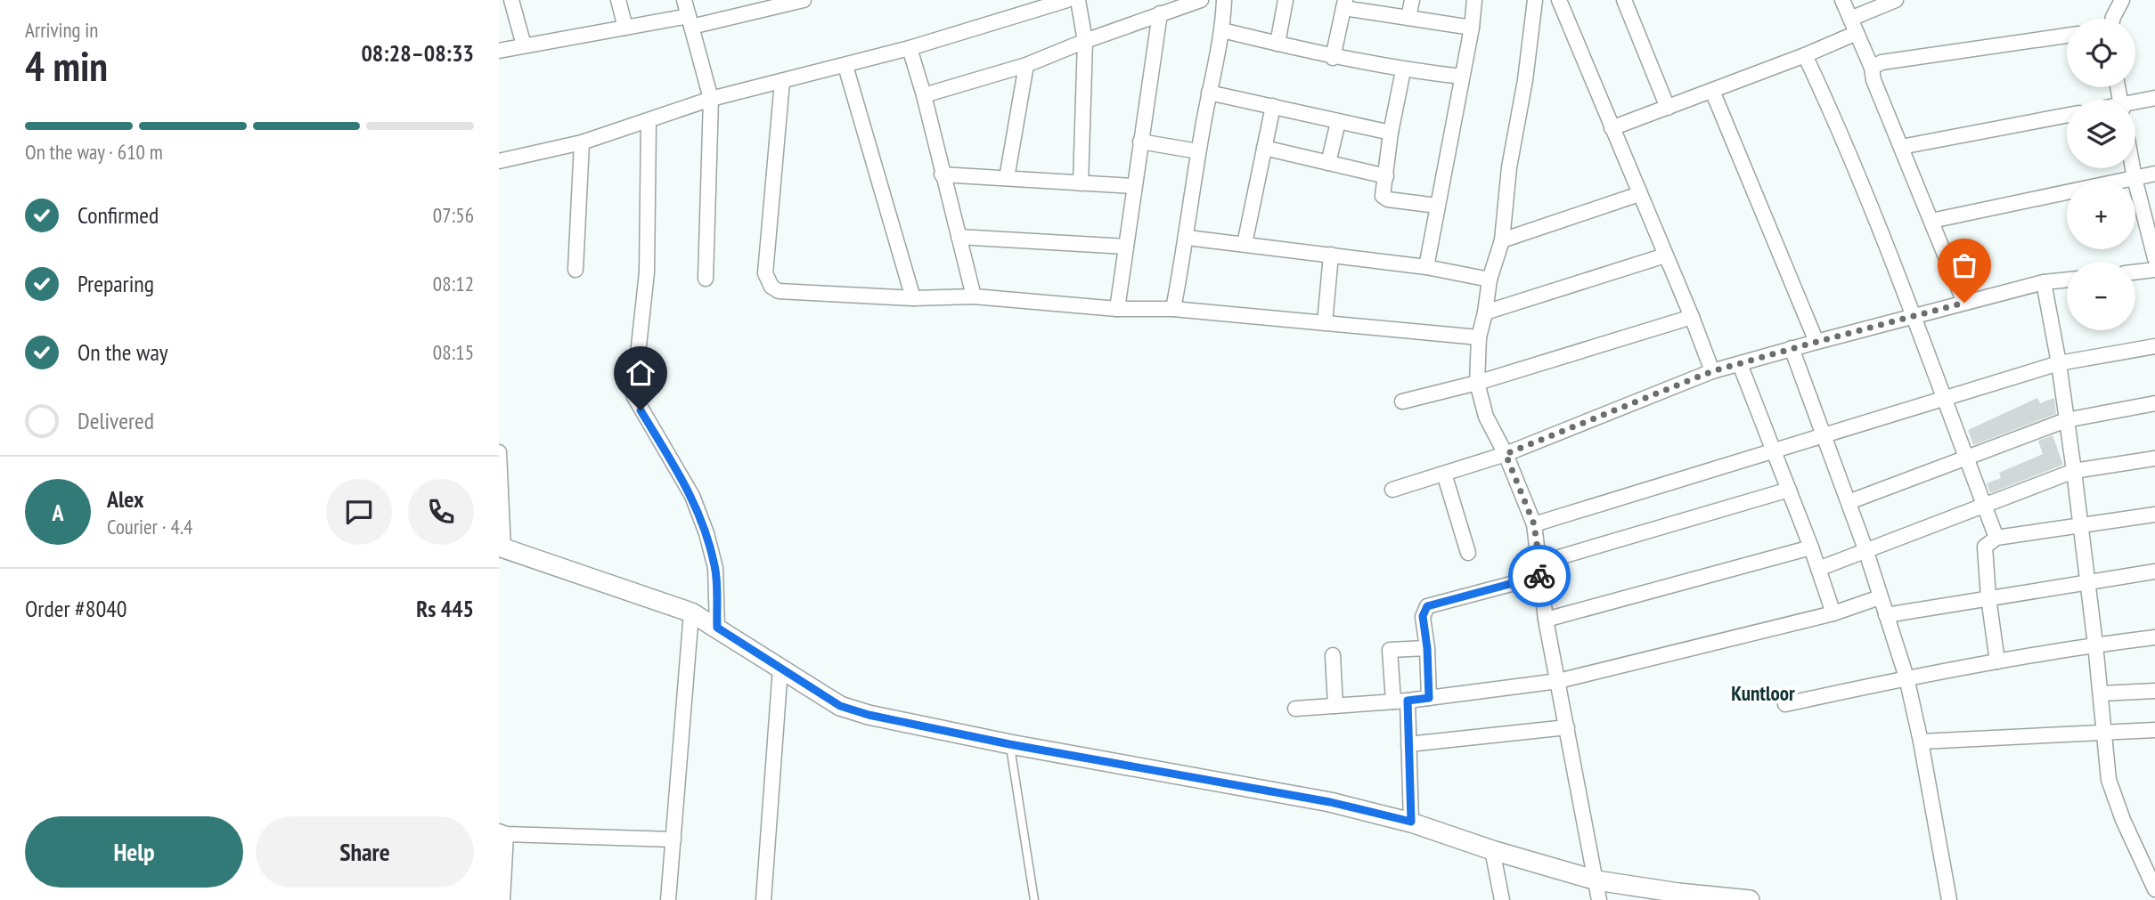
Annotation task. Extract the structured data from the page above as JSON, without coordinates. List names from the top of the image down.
{
  "districts": ["Kuntloor"],
  "page": {
    "heading": ["4 min", "Arriving in", "08:28–08:33"],
    "panel": [
      "Alex",
      "Courier · 4.4",
      "Order #8040",
      "Rs 445"
    ],
    "map_buttons": ["+", "−"],
    "bar": "On the way · 610 m",
    "list": [
      ["Confirmed", "07:56"],
      ["Preparing", "08:12"],
      ["On the way", "08:15"],
      "Delivered"
    ],
    "round": "A",
    "buttons": ["Help", "Share"]
  }
}
